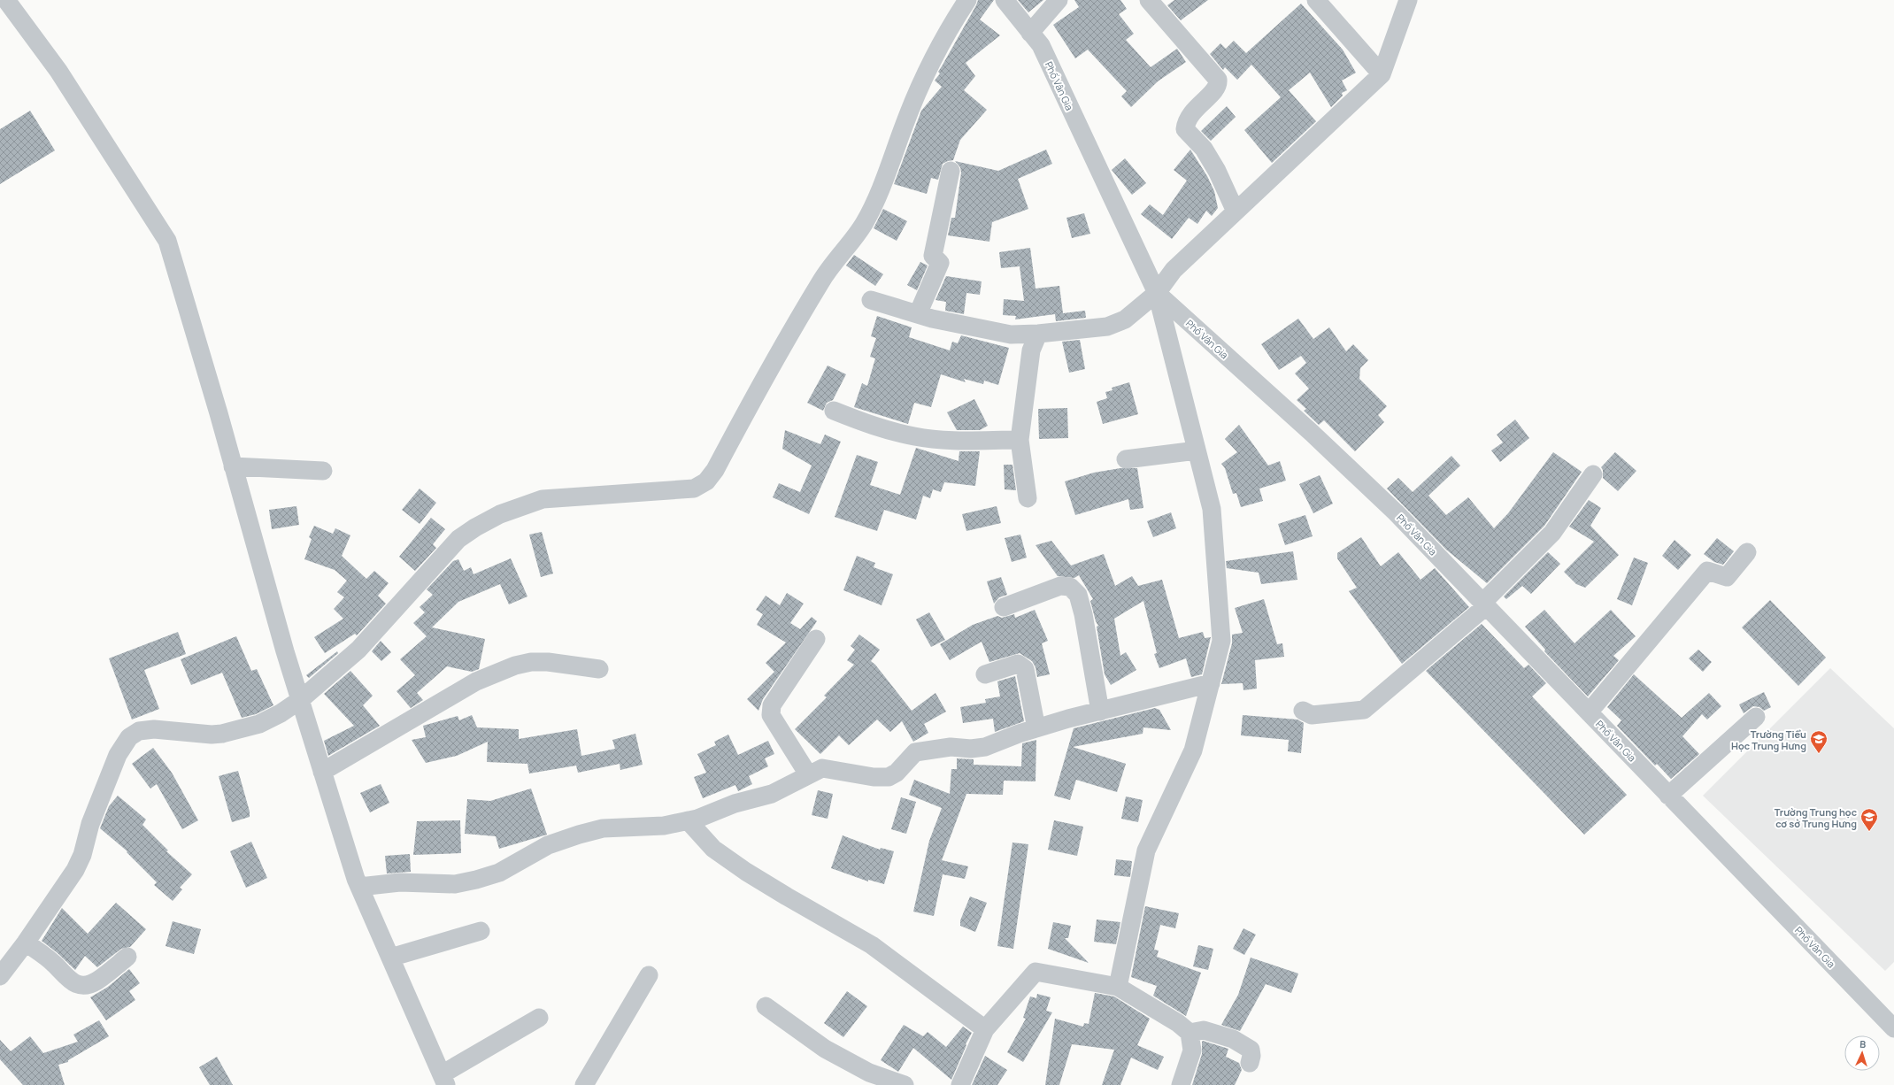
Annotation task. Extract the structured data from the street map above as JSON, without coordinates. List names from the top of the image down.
{
  "streets": {
    "street": ["Phố Vân Gia"]
  },
  "places": {
    "school or university": ["Trường Tiểu Học Trung Hưng", "Trường Trung học cơ sở Trung Hưng"]
  },
  "north": "top"
}
